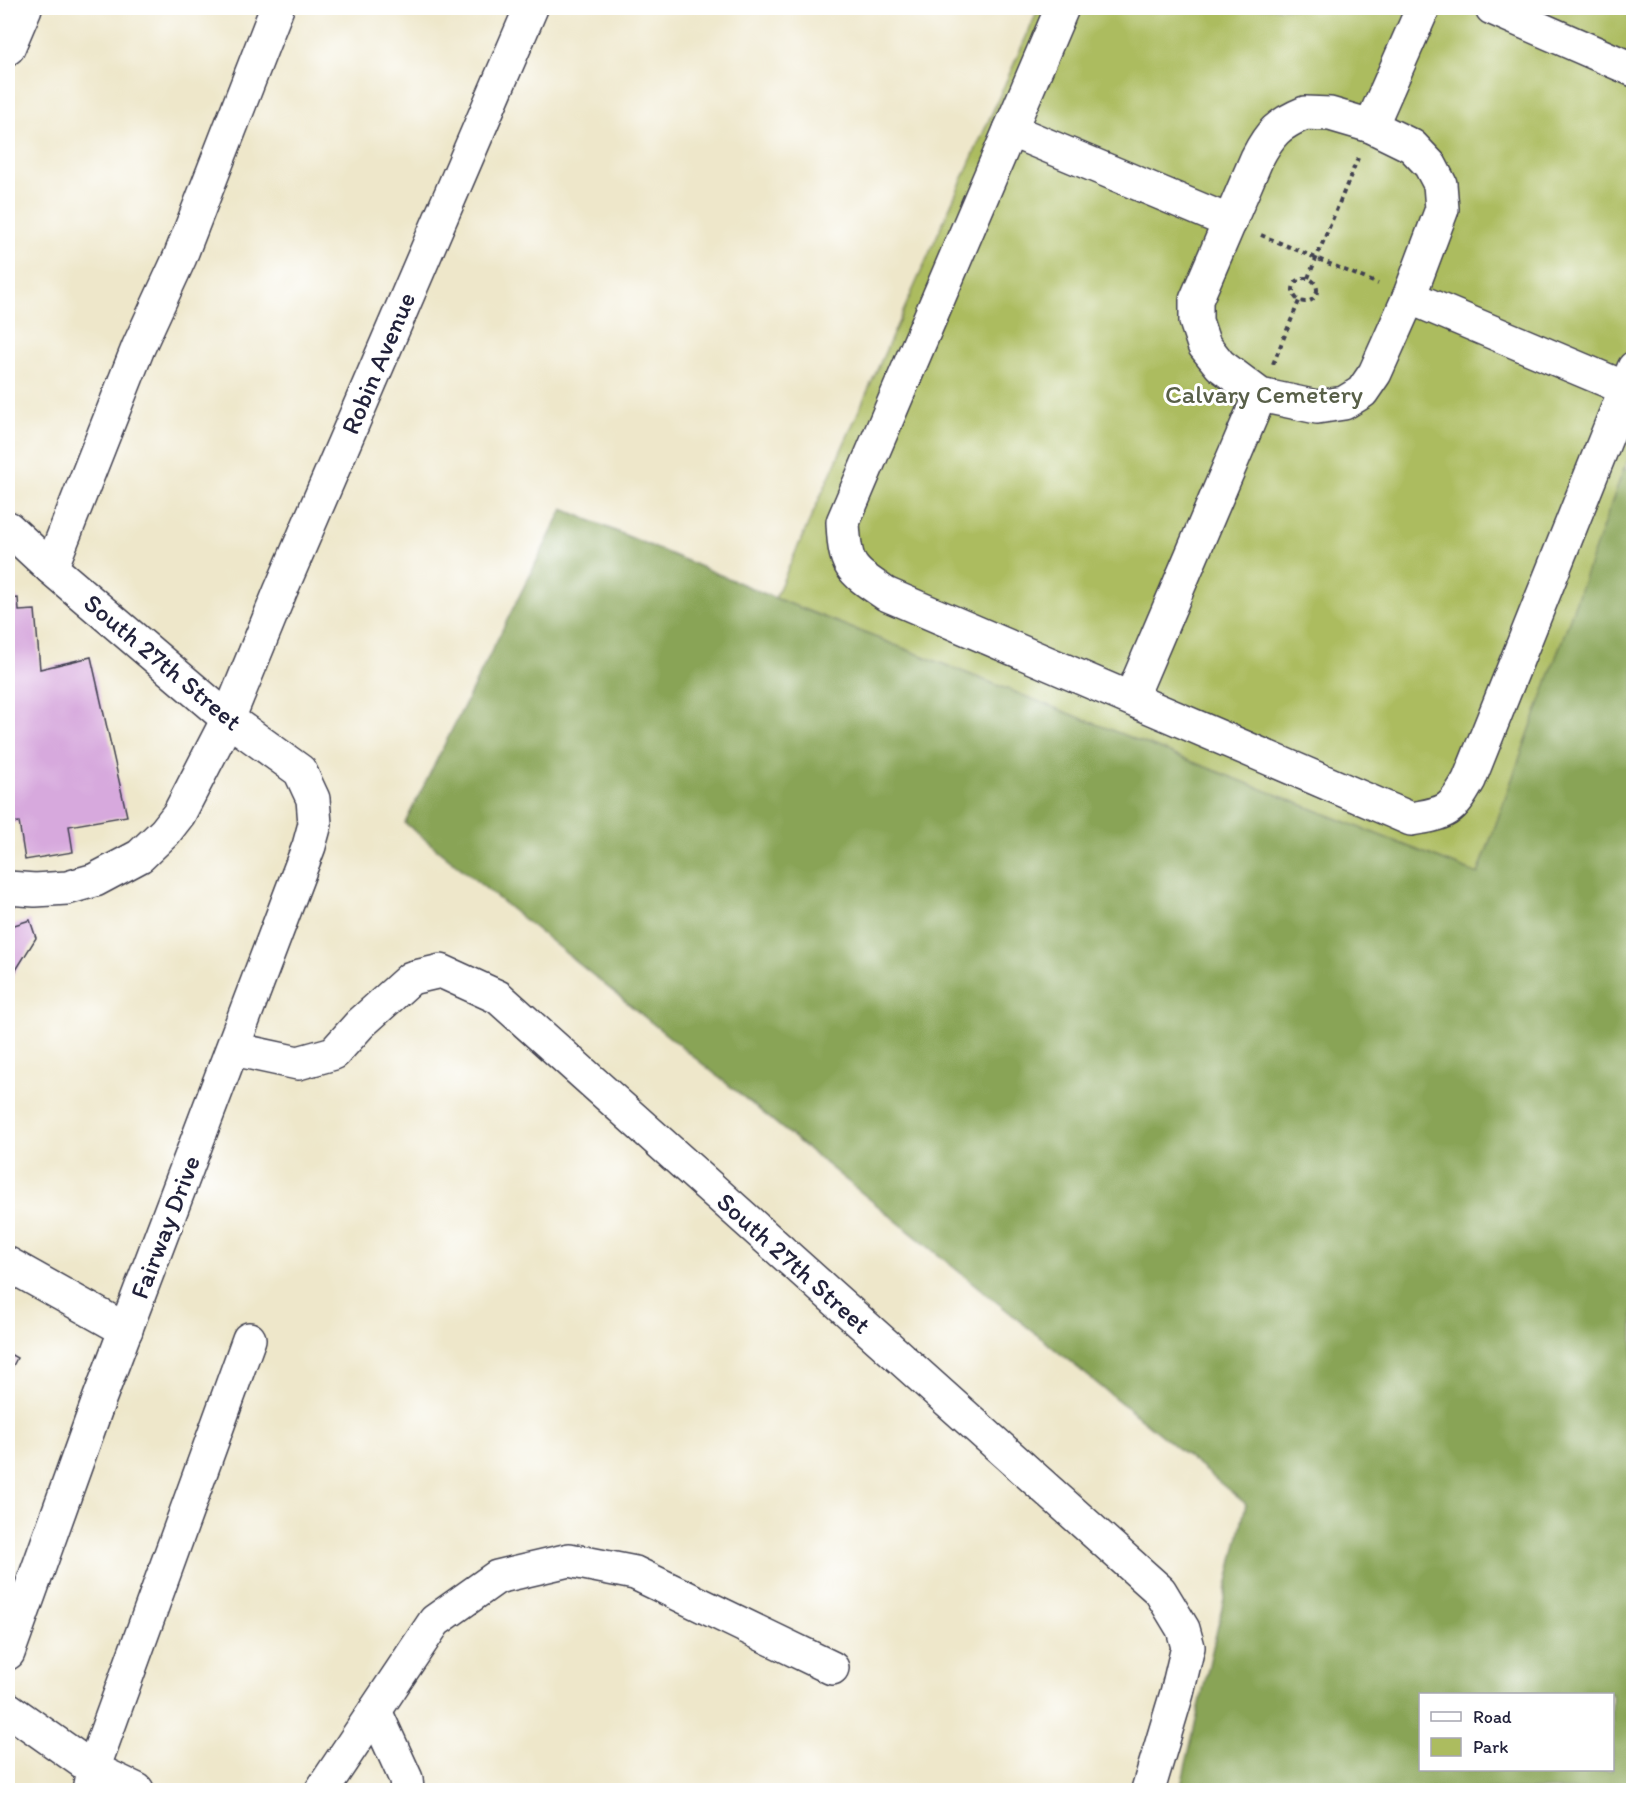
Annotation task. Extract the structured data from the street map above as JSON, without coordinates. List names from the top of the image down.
{
  "streets": {
    "street": ["Robin Avenue", "South 27th Street", "Fairway Drive"]
  },
  "crossings": [
    ["Robin Avenue", "South 27th Street"],
    ["South 27th Street", "Fairway Drive"]
  ],
  "parks": ["Calvary Cemetery"],
  "legend": ["Road", "Park"]
}
